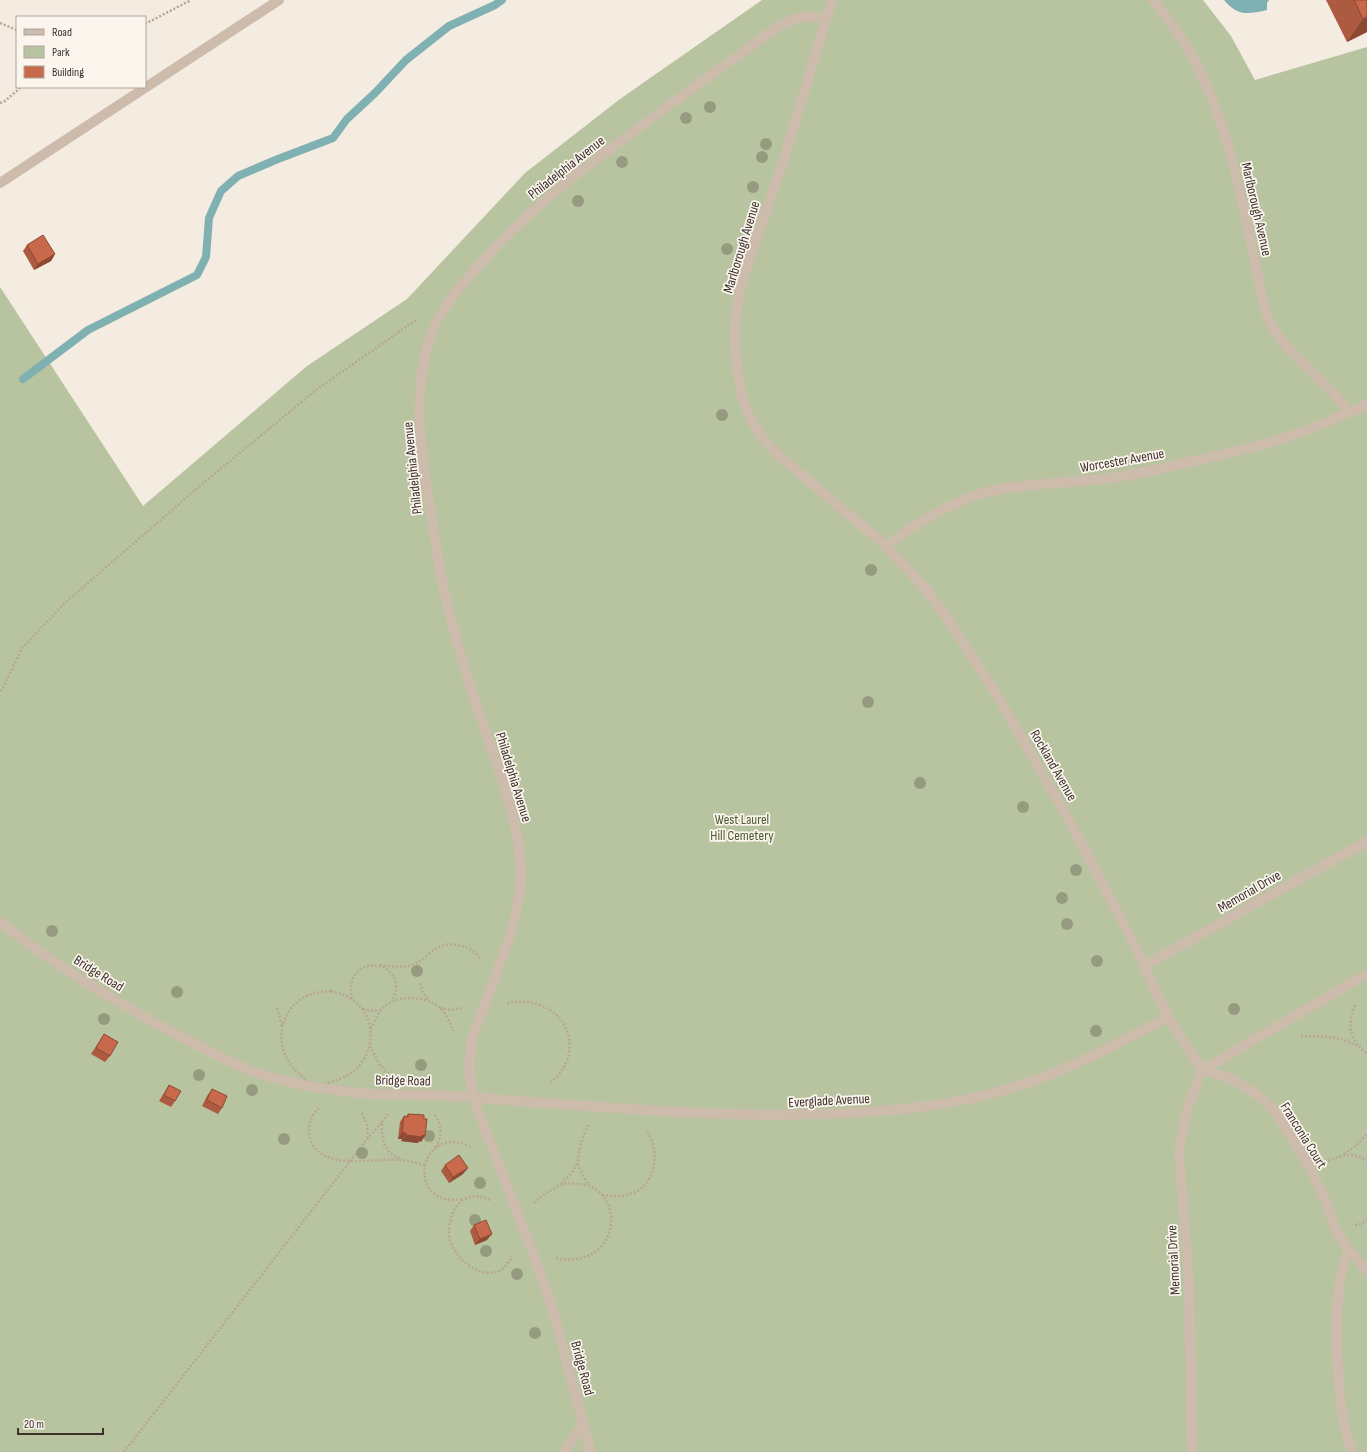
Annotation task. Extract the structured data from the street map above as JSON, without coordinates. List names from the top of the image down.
{
  "streets": {
    "street": [
      "Philadelphia Avenue",
      "Marlborough Avenue",
      "Worcester Avenue",
      "Rockland Avenue",
      "Memorial Drive",
      "Bridge Road",
      "Everglade Avenue",
      "Franconia Court"
    ]
  },
  "crossings": [
    ["Philadelphia Avenue", "Marlborough Avenue"],
    ["Philadelphia Avenue", "Bridge Road"],
    ["Philadelphia Avenue", "Everglade Avenue"],
    ["Marlborough Avenue", "Worcester Avenue"],
    ["Marlborough Avenue", "Rockland Avenue"],
    ["Worcester Avenue", "Rockland Avenue"],
    ["Rockland Avenue", "Memorial Drive"],
    ["Rockland Avenue", "Everglade Avenue"],
    ["Memorial Drive", "Franconia Court"],
    ["Bridge Road", "Everglade Avenue"]
  ],
  "parks": ["West Laurel Hill Cemetery"],
  "legend": ["Road", "Park", "Building"],
  "scale_bar": "20 m"
}
